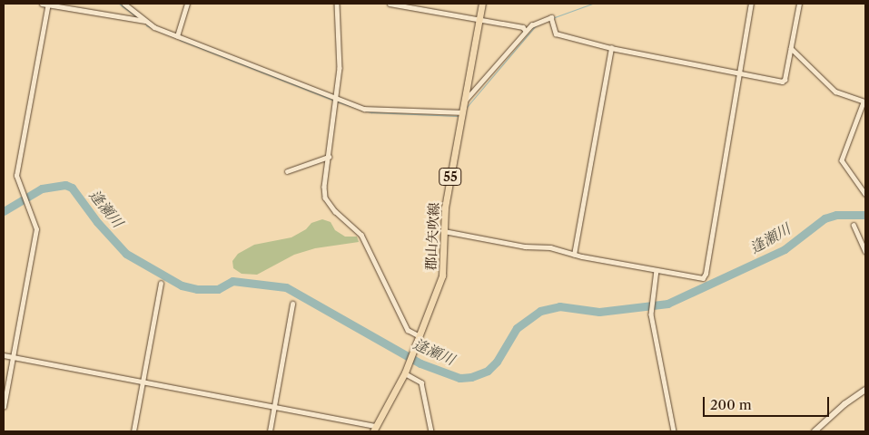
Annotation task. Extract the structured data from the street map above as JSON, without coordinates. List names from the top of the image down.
{
  "streets": {
    "main road": ["55", "郡山矢吹線"]
  },
  "water": ["逢瀬川"],
  "scale_bar": "200 m"
}
